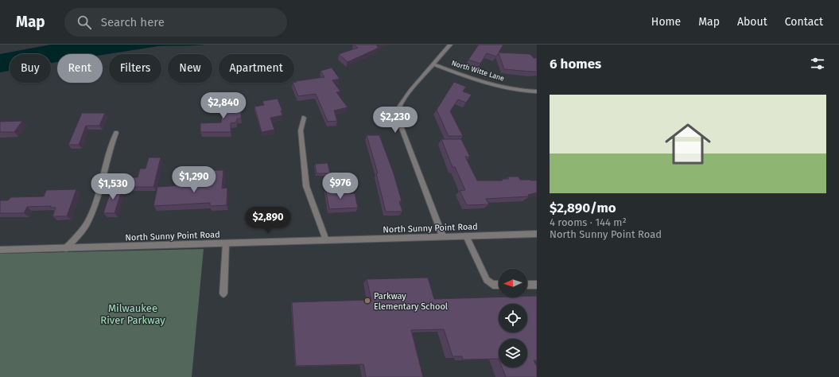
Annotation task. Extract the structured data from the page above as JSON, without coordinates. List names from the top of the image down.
{
  "streets": {
    "street": ["North Witte Lane", "North Sunny Point Road"]
  },
  "parks": ["Milwaukee River Parkway"],
  "places": ["Parkway Elementary School"],
  "north": "left",
  "page": {
    "header": "Map",
    "search": "Search here",
    "nav": [
      "Home",
      "Map",
      "About",
      "Contact"
    ],
    "heading": "6 homes",
    "chip": [
      "Buy",
      "Rent",
      "Filters",
      "New",
      "Apartment"
    ],
    "list": [
      {
        "name": "$2,890/mo",
        "note": "4 rooms · 144 m² · North Sunny Point Road"
      }
    ],
    "price": [
      "$2,840",
      "$2,230",
      "$1,290",
      "$976",
      "$1,530",
      "$2,890"
    ]
  }
}
